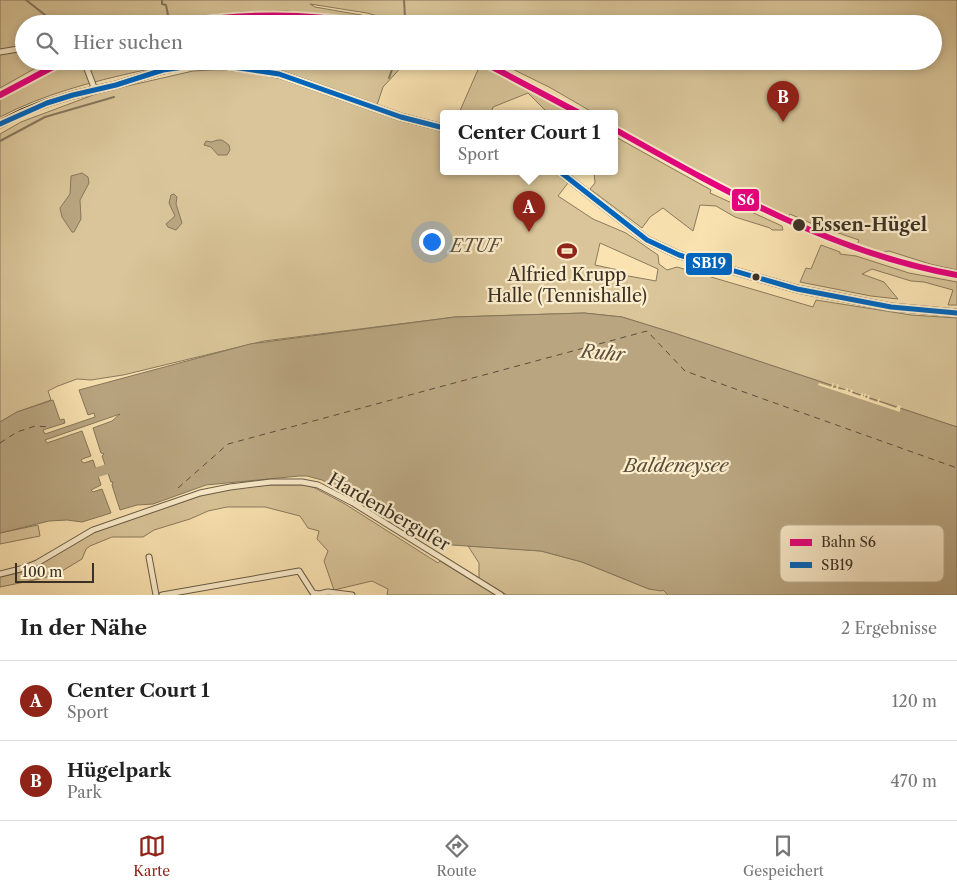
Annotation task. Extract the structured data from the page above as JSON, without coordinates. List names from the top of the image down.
{
  "streets": {
    "street": ["Hardenbergufer"]
  },
  "water": ["Ruhr", "Baldeneysee"],
  "parks": ["ETUF"],
  "places": {
    "other": ["Essen-Hügel"],
    "sports": ["Alfried Krupp Halle (Tennishalle)"]
  },
  "lines": ["rail line S6", "transit line SB19"],
  "legend": ["Bahn S6", "SB19"],
  "scale_bar": "100 m",
  "page": {
    "search": "Hier suchen",
    "pins": ["B", "A"],
    "popup": ["Center Court 1", "Sport"],
    "scale": "100 m",
    "heading": ["In der Nähe", "2 Ergebnisse"],
    "list": [
      {
        "mark": "A",
        "name": "Center Court 1",
        "note": "Sport",
        "value": "120 m"
      },
      {
        "mark": "B",
        "name": "Hügelpark",
        "note": "Park",
        "value": "470 m"
      }
    ],
    "nav": ["Karte", "Route", "Gespeichert"]
  }
}
